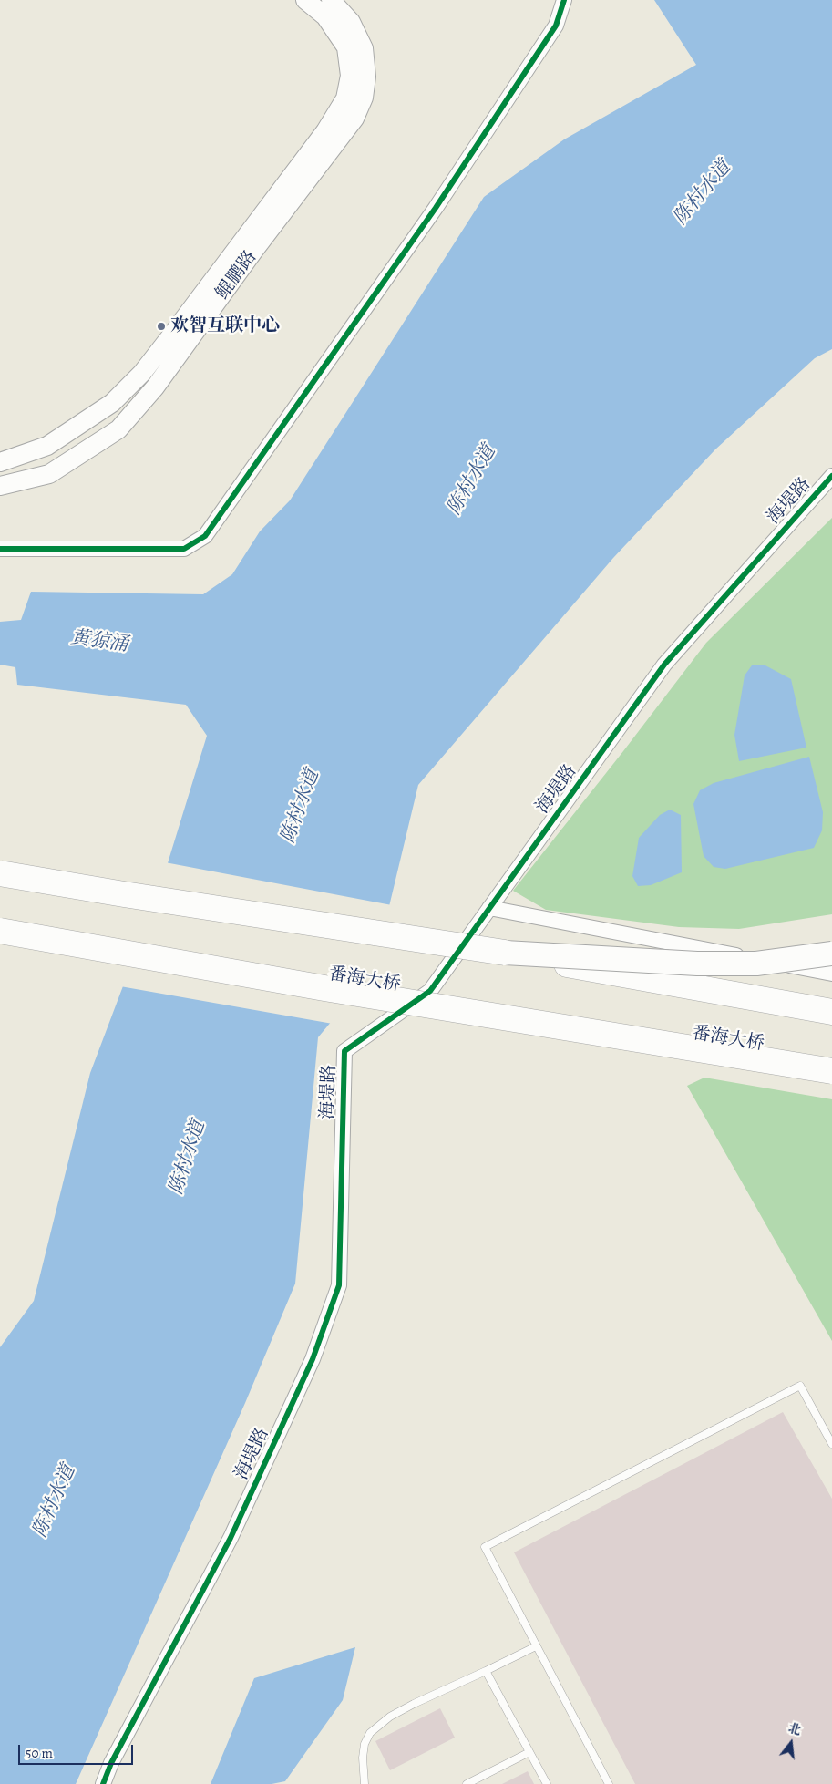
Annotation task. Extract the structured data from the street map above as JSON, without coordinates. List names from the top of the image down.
{
  "streets": {
    "highway": ["番海大桥"],
    "street": ["鲲鹏路", "海堤路"]
  },
  "water": ["陈村水道", "黄猄涌"],
  "places": ["欢智互联中心"],
  "scale_bar": "50 m",
  "north": "top"
}
